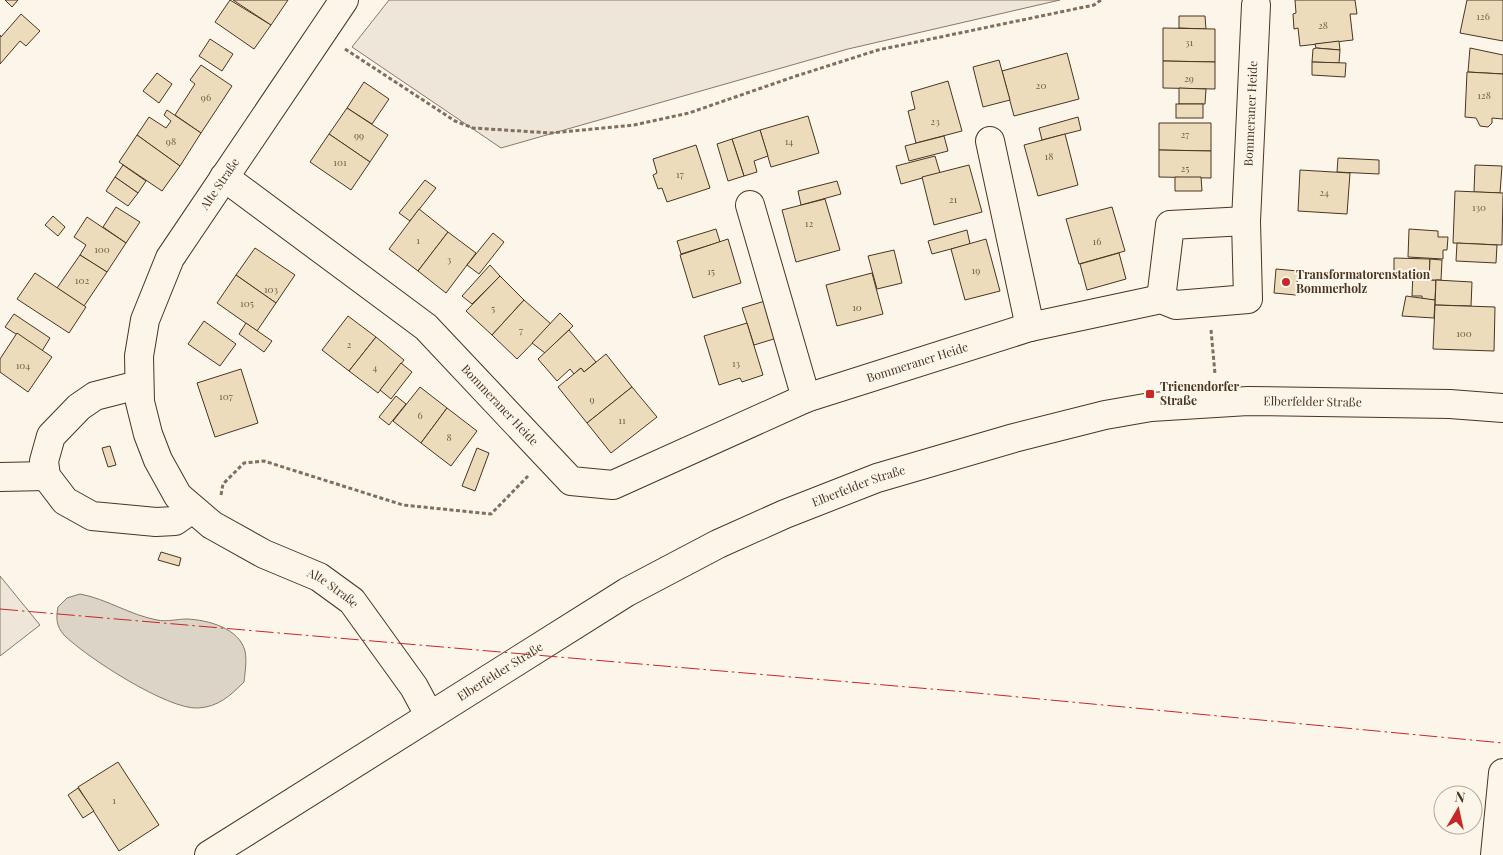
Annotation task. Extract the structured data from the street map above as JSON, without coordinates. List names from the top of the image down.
{
  "streets": {
    "main road": ["Bommeraner Heide", "Alte Straße", "Elberfelder Straße"]
  },
  "crossings": [
    ["Bommeraner Heide", "Alte Straße"],
    ["Alte Straße", "Elberfelder Straße"]
  ],
  "places": {
    "other": ["Transformatorenstation Bommerholz"],
    "transit": ["Trienendorfer Straße"]
  },
  "house_numbers": [
    "126",
    "28",
    "31",
    "29",
    "20",
    "128",
    "96",
    "23",
    "27",
    "99",
    "98",
    "14",
    "18",
    "101",
    "25",
    "17",
    "24",
    "21",
    "130",
    "12",
    "1",
    "16",
    "100",
    "3",
    "19",
    "15",
    "102",
    "103",
    "105",
    "10",
    "5",
    "7",
    "100",
    "2",
    "13",
    "104",
    "4",
    "107",
    "9",
    "6",
    "11",
    "8",
    "1"
  ],
  "north": "top"
}
